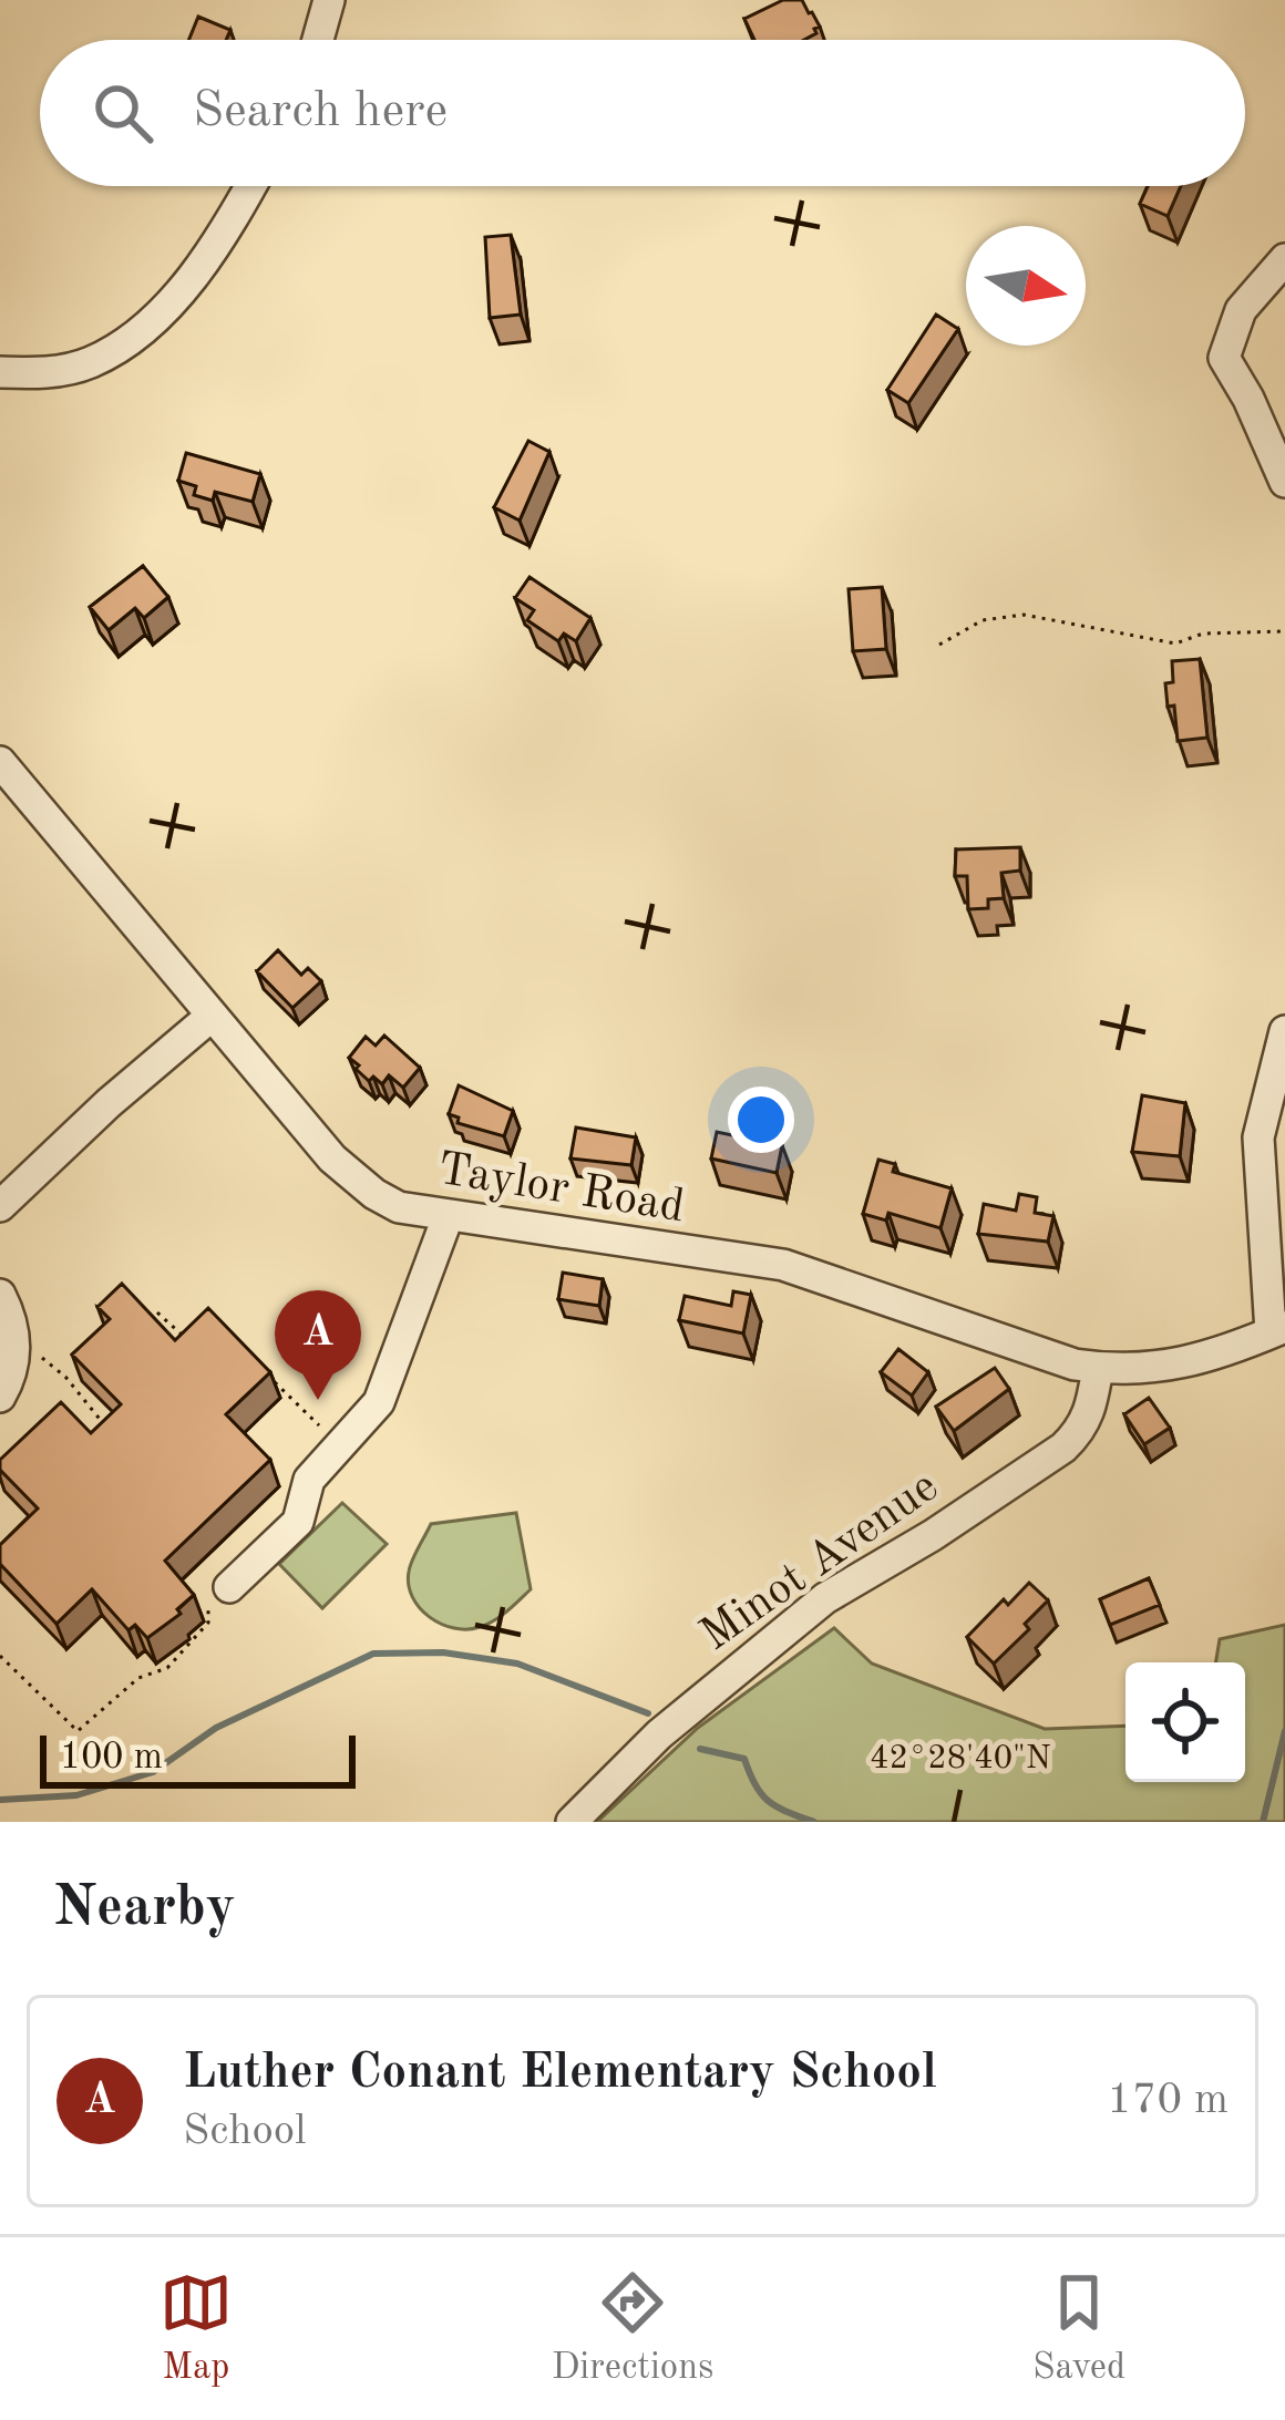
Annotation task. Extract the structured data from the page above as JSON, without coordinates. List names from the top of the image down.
{
  "streets": {
    "street": ["Taylor Road", "Minot Avenue"]
  },
  "crossings": [
    ["Taylor Road", "Minot Avenue"]
  ],
  "scale_bar": "100 m",
  "north": "right",
  "page": {
    "search": "Search here",
    "pins": "A",
    "scale": "100 m",
    "heading": "Nearby",
    "list": [
      {
        "mark": "A",
        "name": "Luther Conant Elementary School",
        "note": "School",
        "value": "170 m"
      }
    ],
    "nav": ["Map", "Directions", "Saved"]
  },
  "coordinates": ["42°28'40\"N"]
}
